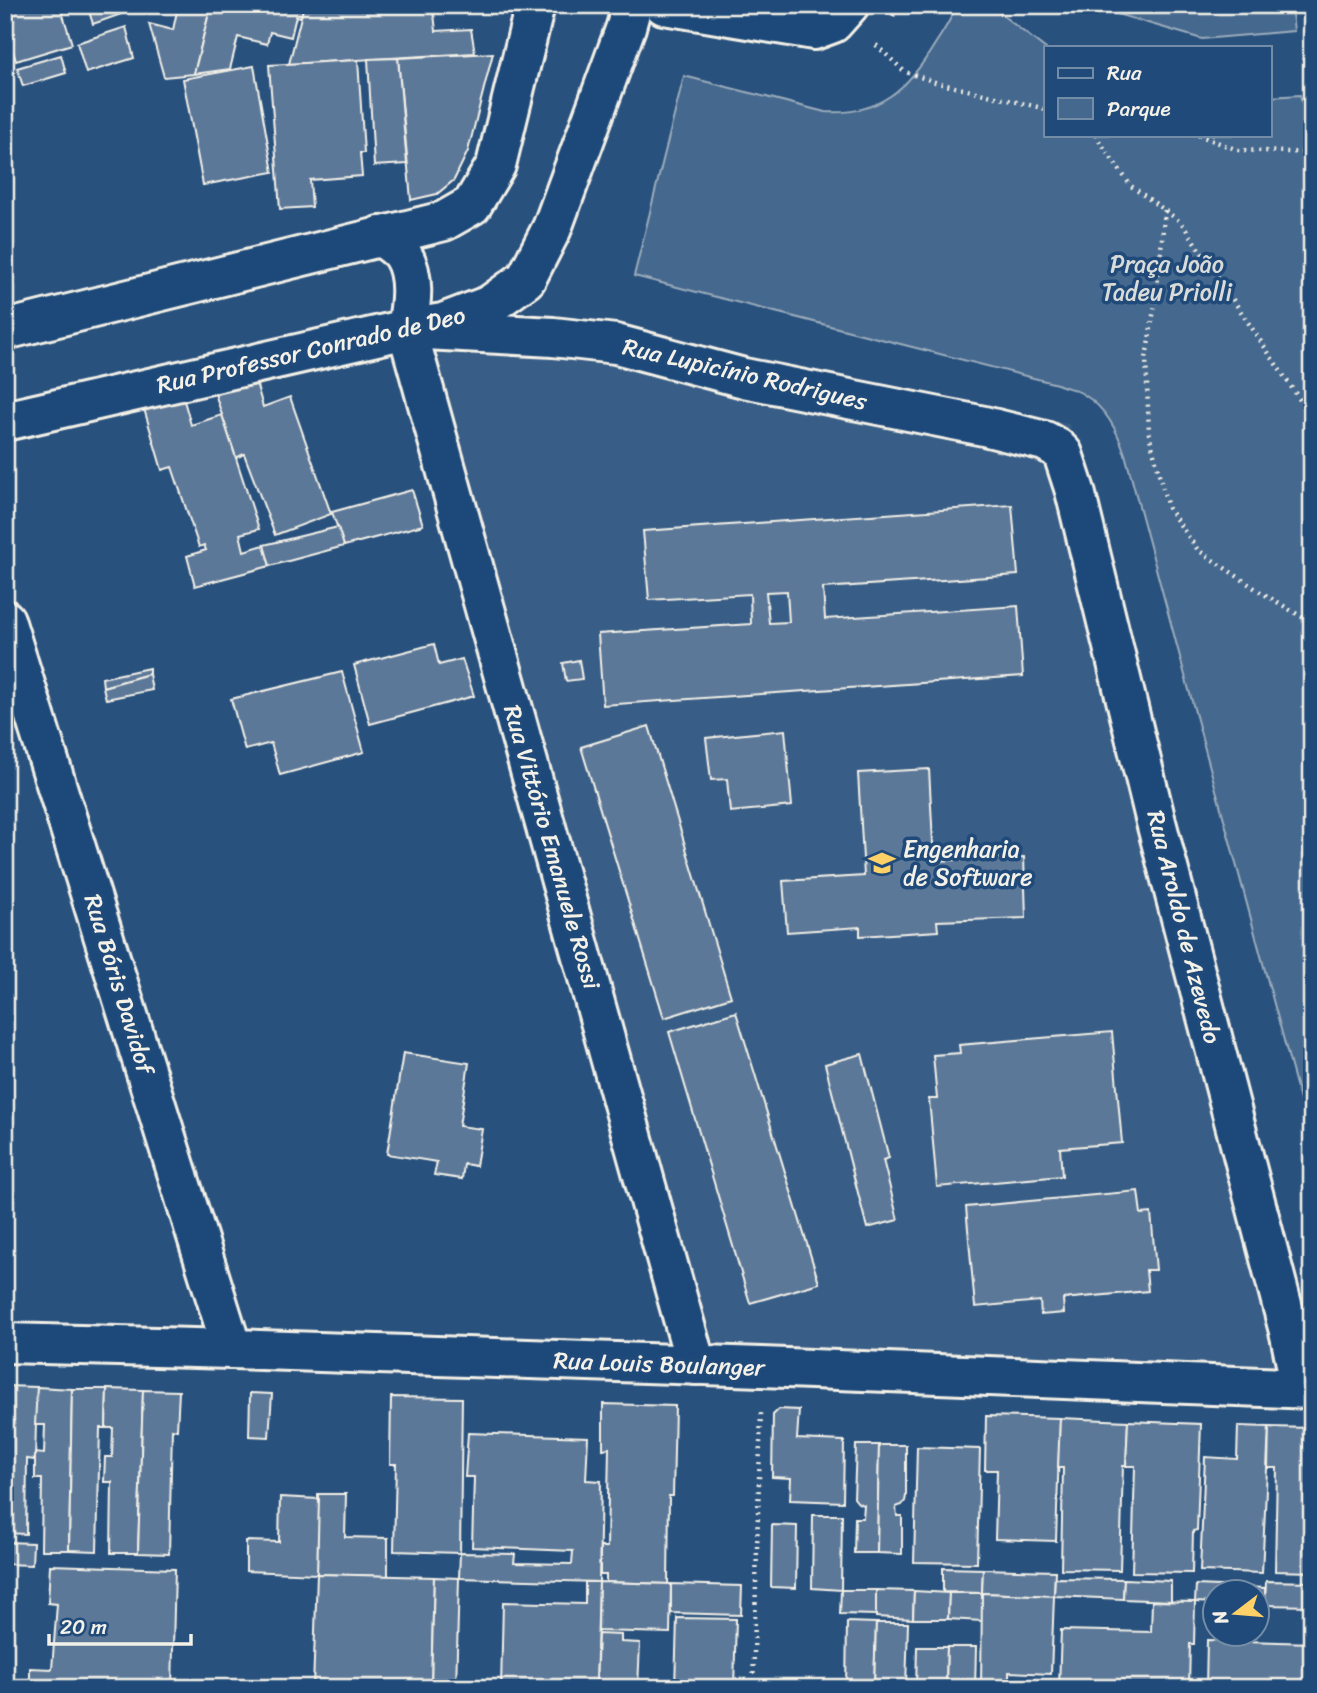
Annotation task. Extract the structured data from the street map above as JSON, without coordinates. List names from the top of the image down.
{
  "streets": {
    "street": [
      "Rua Professor Conrado de Deo",
      "Rua Lupicínio Rodrigues",
      "Rua Vittório Emanuele Rossi",
      "Rua Aroldo de Azevedo",
      "Rua Bóris Davidof",
      "Rua Louis Boulanger"
    ]
  },
  "crossings": [
    ["Rua Professor Conrado de Deo", "Rua Lupicínio Rodrigues"],
    ["Rua Professor Conrado de Deo", "Rua Vittório Emanuele Rossi"],
    ["Rua Lupicínio Rodrigues", "Rua Vittório Emanuele Rossi"],
    ["Rua Lupicínio Rodrigues", "Rua Aroldo de Azevedo"],
    ["Rua Vittório Emanuele Rossi", "Rua Louis Boulanger"],
    ["Rua Aroldo de Azevedo", "Rua Louis Boulanger"],
    ["Rua Bóris Davidof", "Rua Louis Boulanger"]
  ],
  "parks": ["Praça João Tadeu Priolli"],
  "places": {
    "school or university": ["Engenharia de Software"]
  },
  "legend": ["Rua", "Parque"],
  "scale_bar": "20 m",
  "north": "left"
}
